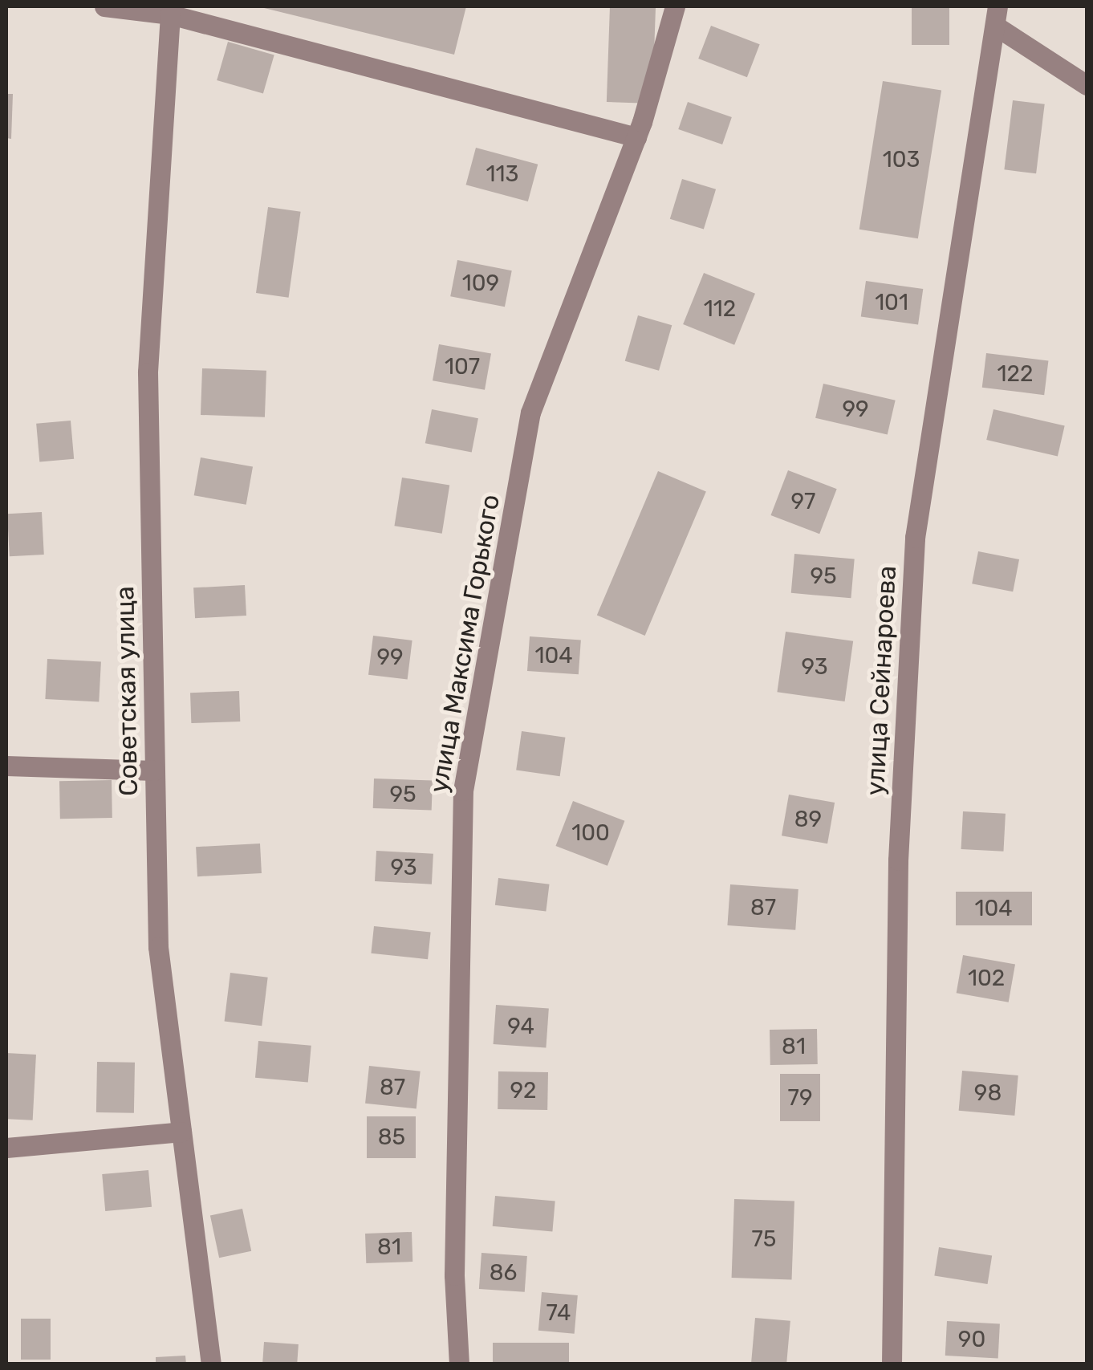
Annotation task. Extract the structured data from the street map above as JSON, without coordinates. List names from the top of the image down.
{
  "streets": {
    "street": ["улица Максима Горького", "улица Сейнароева", "Советская улица"]
  },
  "house_numbers": [
    "103",
    "113",
    "109",
    "101",
    "112",
    "107",
    "122",
    "99",
    "97",
    "95",
    "104",
    "99",
    "93",
    "95",
    "89",
    "100",
    "93",
    "87",
    "104",
    "102",
    "94",
    "81",
    "87",
    "92",
    "98",
    "79",
    "85",
    "75",
    "81",
    "86",
    "74",
    "90"
  ]
}
